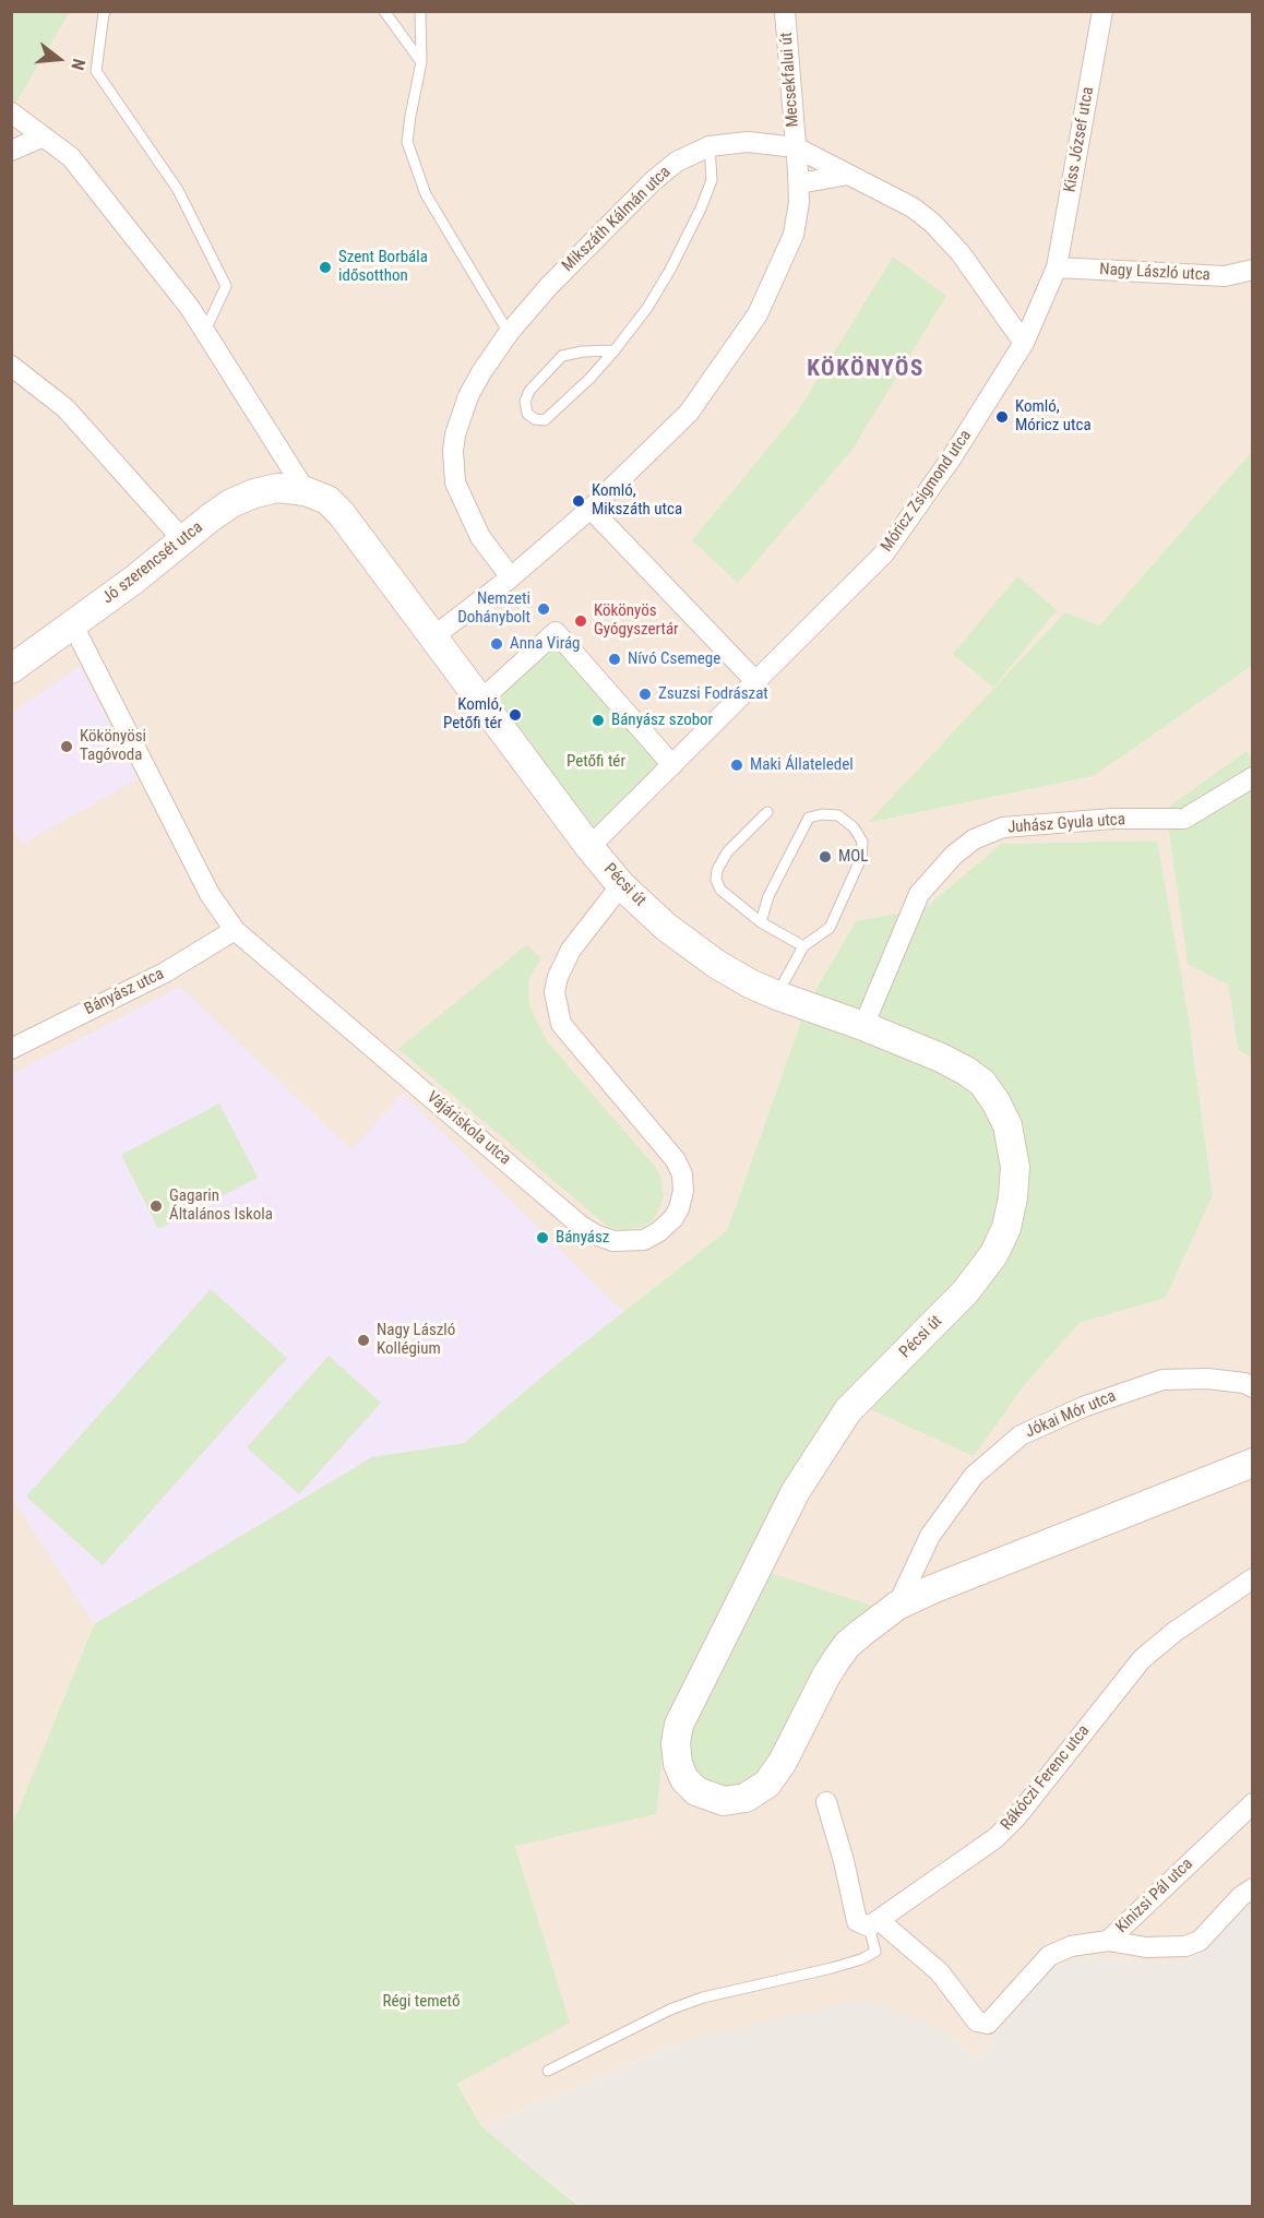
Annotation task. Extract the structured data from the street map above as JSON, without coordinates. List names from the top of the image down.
{
  "streets": {
    "main road": ["Jó szerencsét utca", "Pécsi út"],
    "street": [
      "Mecsekfalui út",
      "Kiss József utca",
      "Mikszáth Kálmán utca",
      "Nagy László utca",
      "Móricz Zsigmond utca",
      "Juhász Gyula utca",
      "Bányász utca",
      "Vájáriskola utca",
      "Jókai Mór utca",
      "Rákóczi Ferenc utca",
      "Kinizsi Pál utca"
    ]
  },
  "crossings": [
    ["Mecsekfalui út", "Mikszáth Kálmán utca"],
    ["Kiss József utca", "Nagy László utca"],
    ["Kiss József utca", "Móricz Zsigmond utca"],
    ["Nagy László utca", "Móricz Zsigmond utca"],
    ["Móricz Zsigmond utca", "Pécsi út"],
    ["Jó szerencsét utca", "Pécsi út"],
    ["Jó szerencsét utca", "Vájáriskola utca"],
    ["Juhász Gyula utca", "Pécsi út"],
    ["Pécsi út", "Vájáriskola utca"],
    ["Pécsi út", "Jókai Mór utca"],
    ["Bányász utca", "Vájáriskola utca"],
    ["Rákóczi Ferenc utca", "Kinizsi Pál utca"]
  ],
  "districts": ["KÖKÖNYÖS"],
  "parks": ["Petőfi tér", "Régi temető"],
  "places": [
    "Szent Borbála idősotthon",
    "Komló, Móricz utca",
    "Komló, Mikszáth utca",
    "Nemzeti Dohánybolt",
    "Kökönyös Gyógyszertár",
    "Anna Virág",
    "Nívó Csemege",
    "Zsuzsi Fodrászat",
    "Komló, Petőfi tér",
    "Bányász szobor",
    "Kökönyösi Tagóvoda",
    "Maki Állateledel",
    "MOL",
    "Gagarin Általános Iskola",
    "Bányász",
    "Nagy László Kollégium"
  ],
  "north": "right"
}
